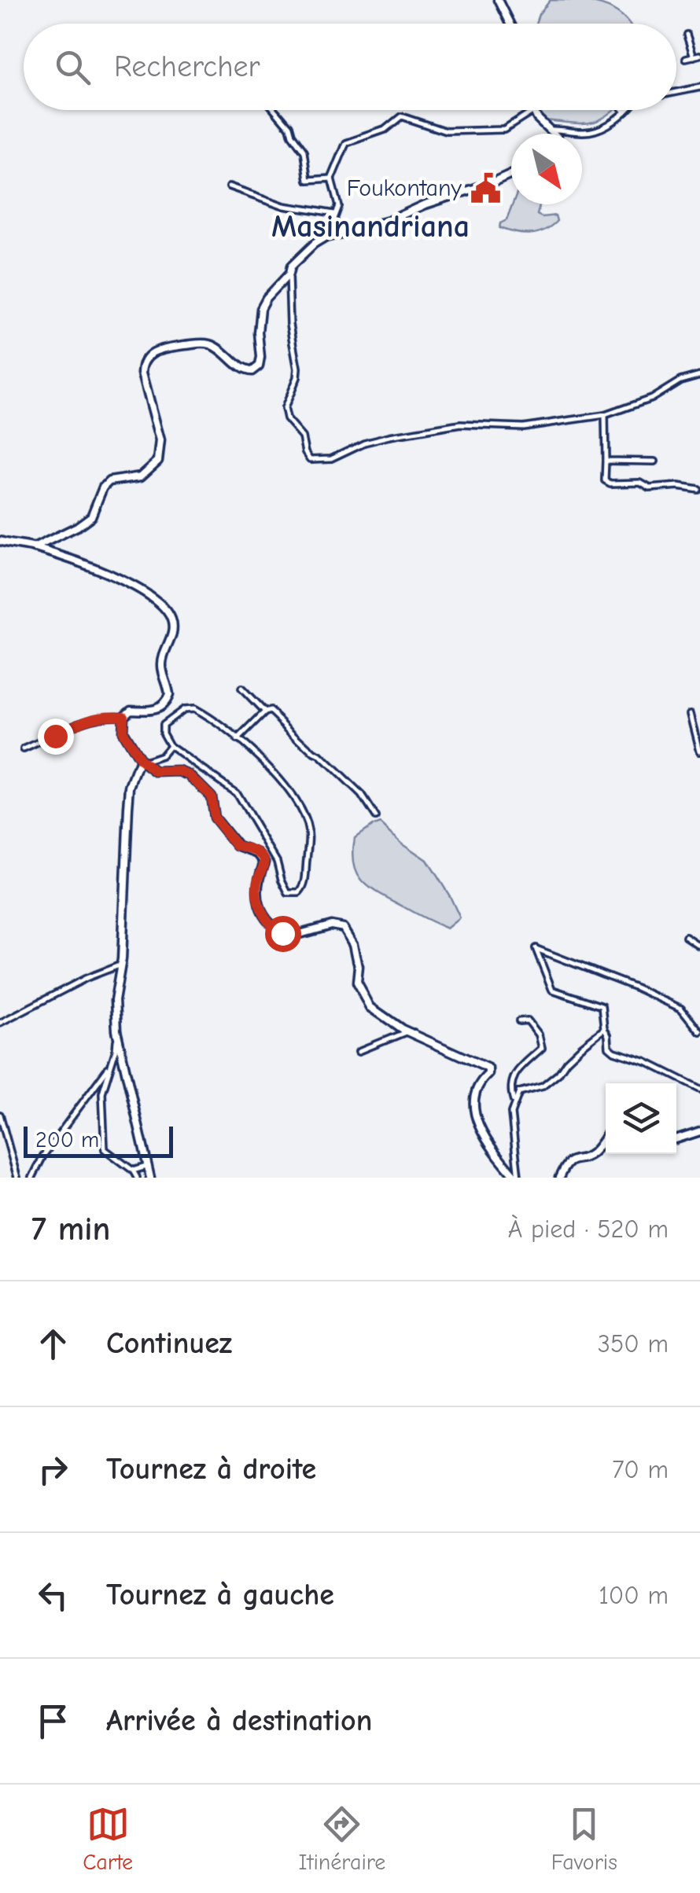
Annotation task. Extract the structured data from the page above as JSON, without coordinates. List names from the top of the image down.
{
  "districts": ["Masinandriana"],
  "places": {
    "public building": ["Foukontany"]
  },
  "scale_bar": "200 m",
  "north": "bottom right",
  "page": {
    "search": "Rechercher",
    "scale": "200 m",
    "heading": ["7 min", "À pied · 520 m"],
    "list": [
      ["Continuez", "350 m"],
      ["Tournez à droite", "70 m"],
      ["Tournez à gauche", "100 m"],
      "Arrivée à destination"
    ],
    "nav": ["Carte", "Itinéraire", "Favoris"]
  }
}
